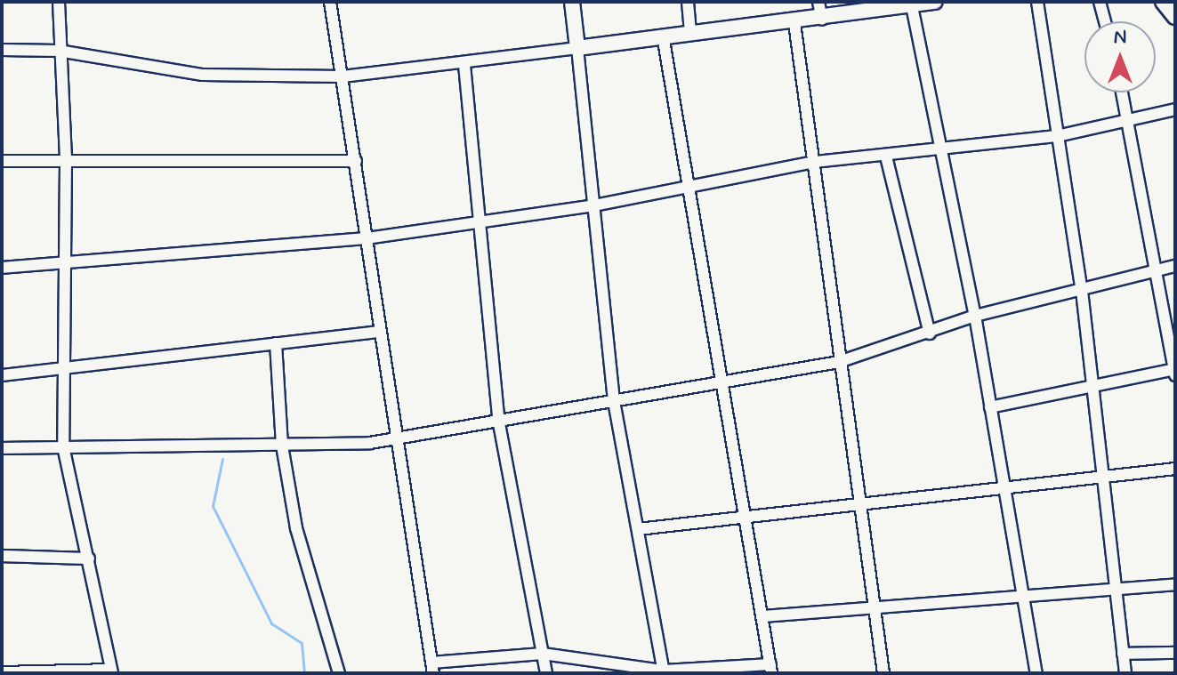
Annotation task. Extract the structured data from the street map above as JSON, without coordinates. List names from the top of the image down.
{
  "north": "top"
}
